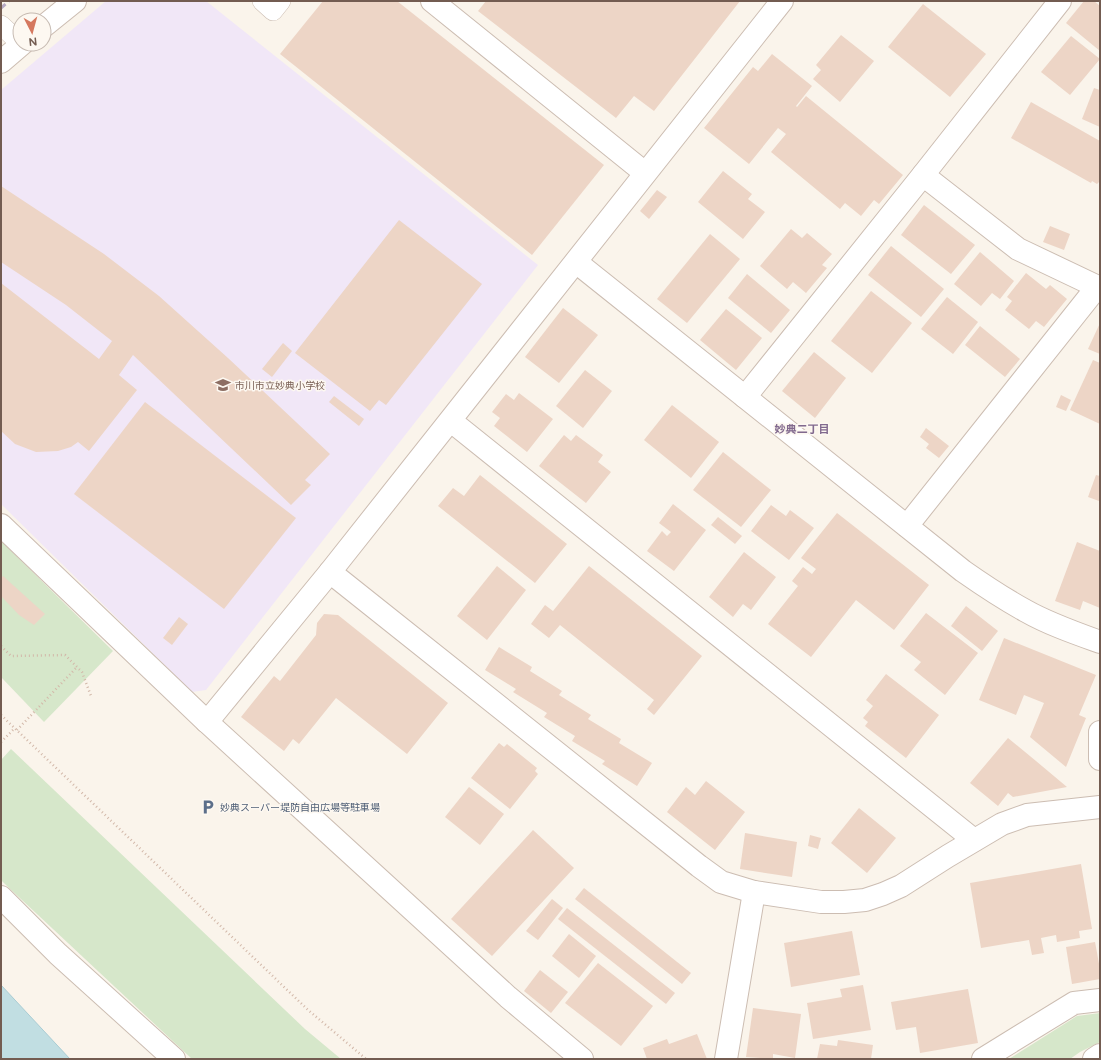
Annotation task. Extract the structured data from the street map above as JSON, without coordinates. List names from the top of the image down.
{
  "districts": ["妙典二丁目"],
  "places": {
    "school or university": ["市川市立妙典小学校"],
    "parking": ["妙典スーパー堤防自由広場等駐車場"]
  },
  "north": "bottom"
}
